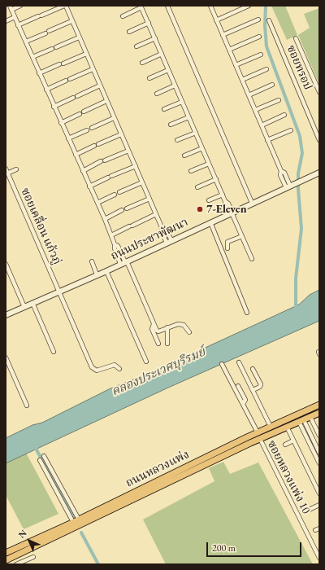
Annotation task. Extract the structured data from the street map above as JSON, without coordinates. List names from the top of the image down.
{
  "streets": {
    "main road": ["ถนนหลวงแพ่ง"],
    "street": [
      "ซอยทรอป",
      "ซอยเคลื่อน แก้วภู่",
      "ถนนประชาพัฒนา",
      "ซอยหลวงแพ่ง 10"
    ]
  },
  "crossings": [
    ["ซอยเคลื่อน แก้วภู่", "ถนนประชาพัฒนา"],
    ["ถนนหลวงแพ่ง", "ซอยหลวงแพ่ง 10"]
  ],
  "water": ["คลองประเวศบุรีรมย์"],
  "places": ["7-Eleven"],
  "scale_bar": "200 m",
  "north": "top left"
}
